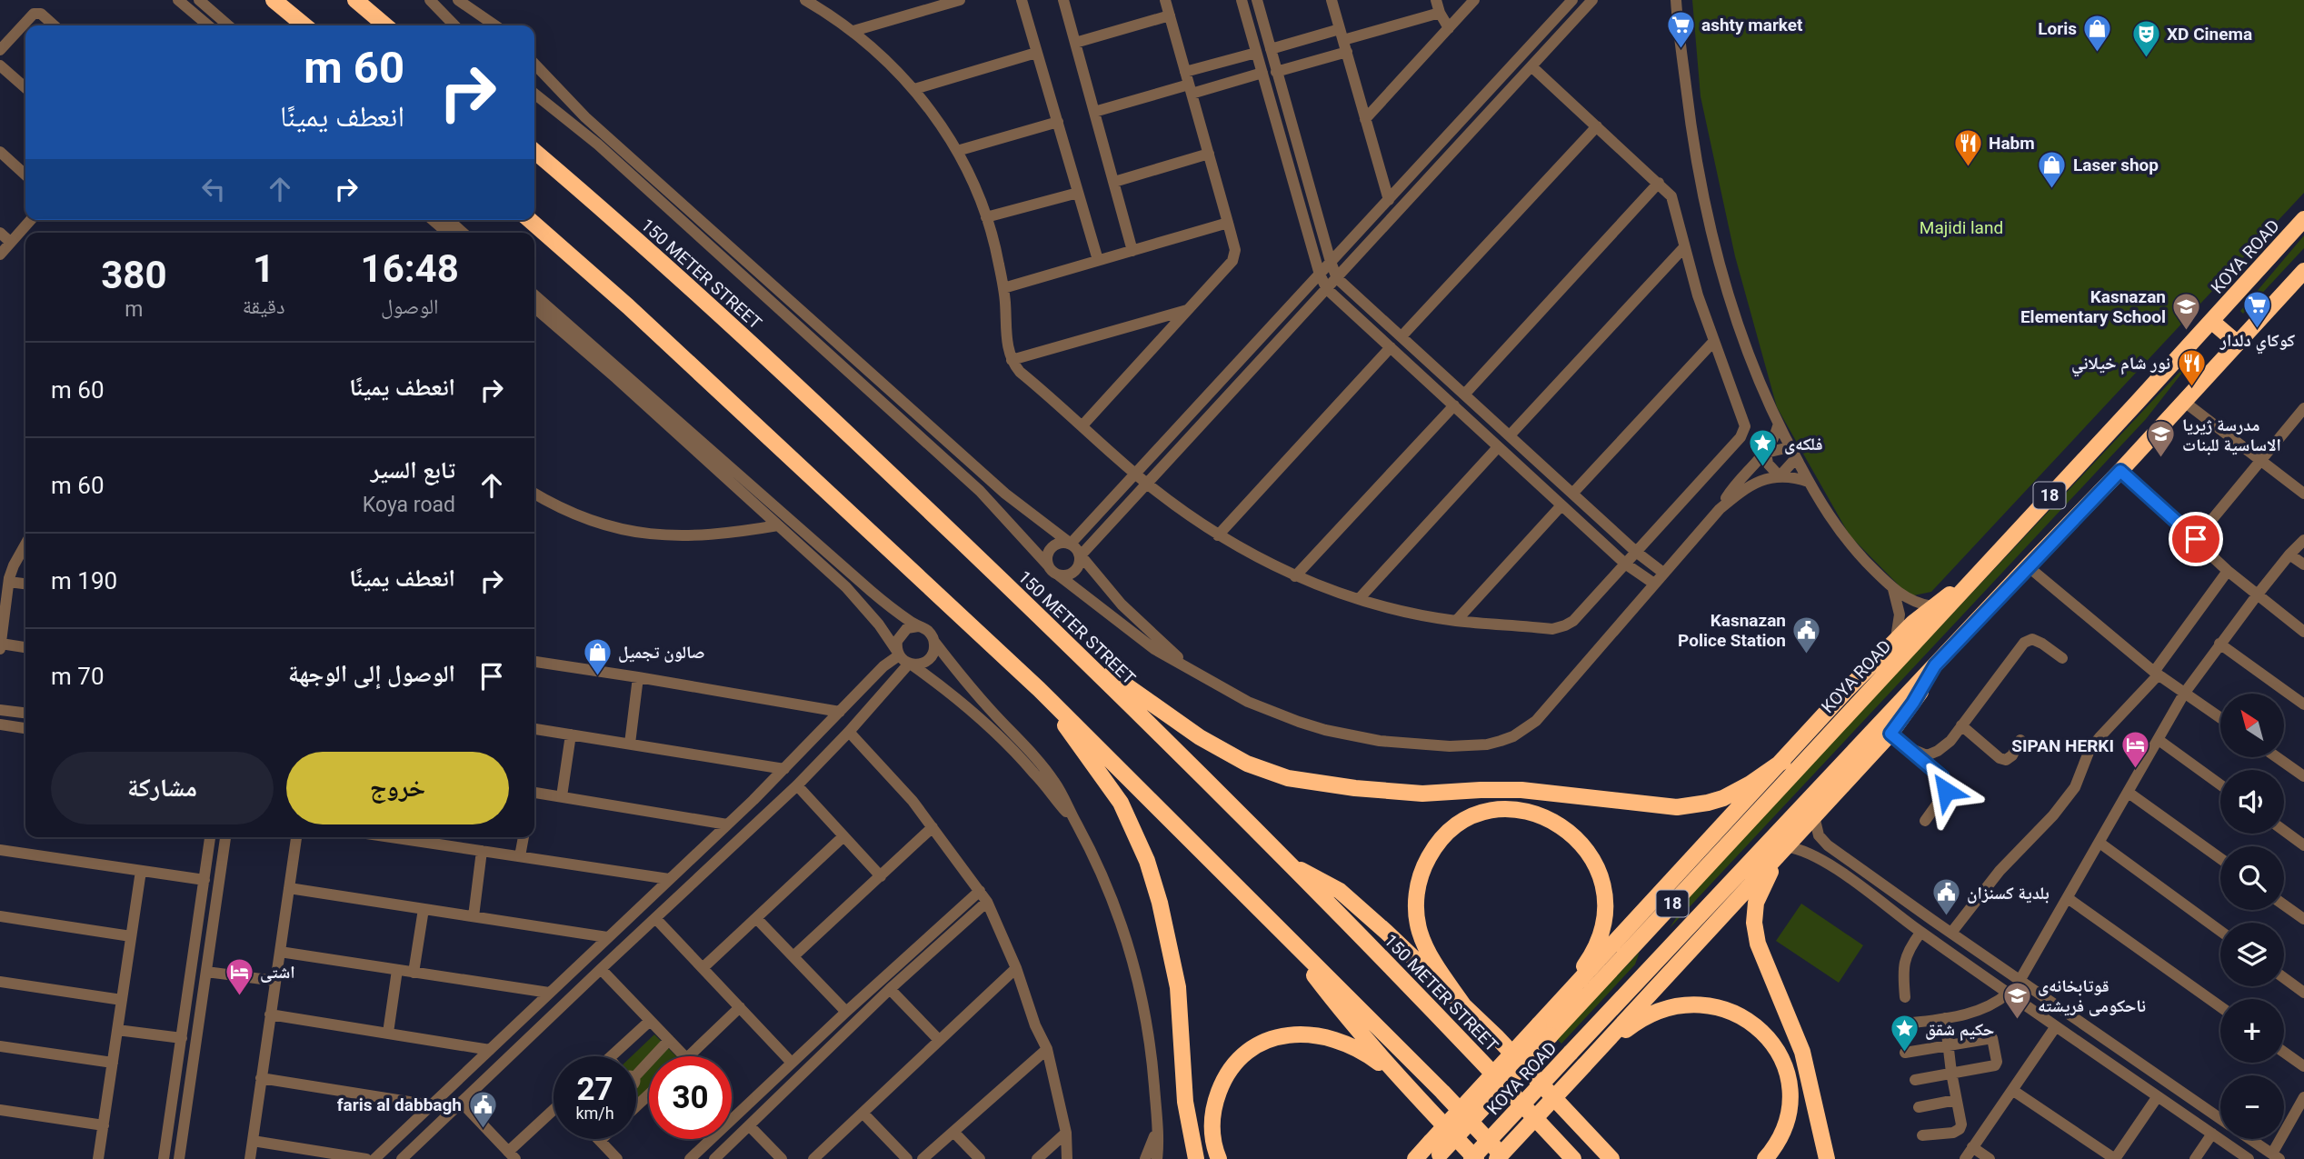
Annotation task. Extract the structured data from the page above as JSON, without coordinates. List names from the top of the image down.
{
  "streets": {
    "highway": ["KOYA ROAD", "150 METER STREET", "18"]
  },
  "parks": ["Majidi land"],
  "places": {
    "supermarket": ["ashty market", "كوكاي دلدار"],
    "shop": ["Loris", "Laser shop", "صالون تجميل"],
    "theatre": ["XD Cinema"],
    "restaurant": ["Habm", "نور شام خيلاني"],
    "school or university": ["Kasnazan Elementary School", "مدرسة ژيريا الاساسية للبنات", "قوتابخانەی ناحکومی فریشتە"],
    "place": ["فلکەی", "حكيم شقق"],
    "public building": ["Kasnazan Police Station", "بلدية كسنزان", "faris al dabbagh"],
    "hotel": ["SIPAN HERKI", "اشتی"]
  },
  "north": "top left",
  "page": {
    "turn": ["60 m", "انعطف يمينًا"],
    "eta": [
      "16:48",
      "الوصول",
      "1",
      "دقيقة",
      "380",
      "m"
    ],
    "list": [
      {
        "name": "انعطف يمينًا",
        "value": "60 m"
      },
      {
        "name": "تابع السير",
        "note": "Koya road",
        "value": "60 m"
      },
      {
        "name": "انعطف يمينًا",
        "value": "190 m"
      },
      {
        "name": "الوصول إلى الوجهة",
        "value": "70 m"
      }
    ],
    "map_buttons": ["+", "−"],
    "buttons": ["خروج", "مشاركة"],
    "speed": "27 km/h",
    "limit": "30"
  }
}
